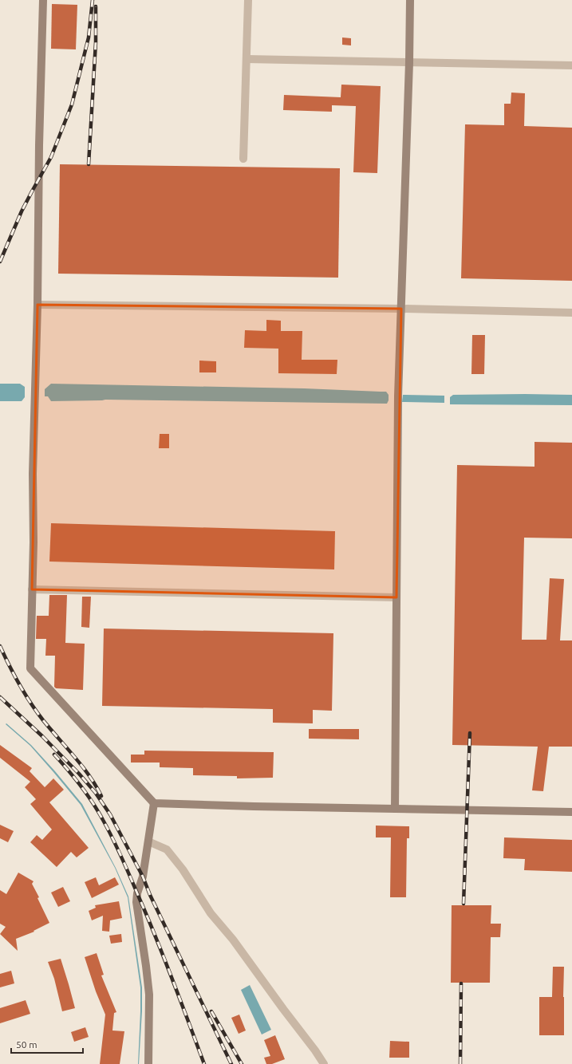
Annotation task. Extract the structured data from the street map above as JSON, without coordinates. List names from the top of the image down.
{
  "scale_bar": "50 m"
}
